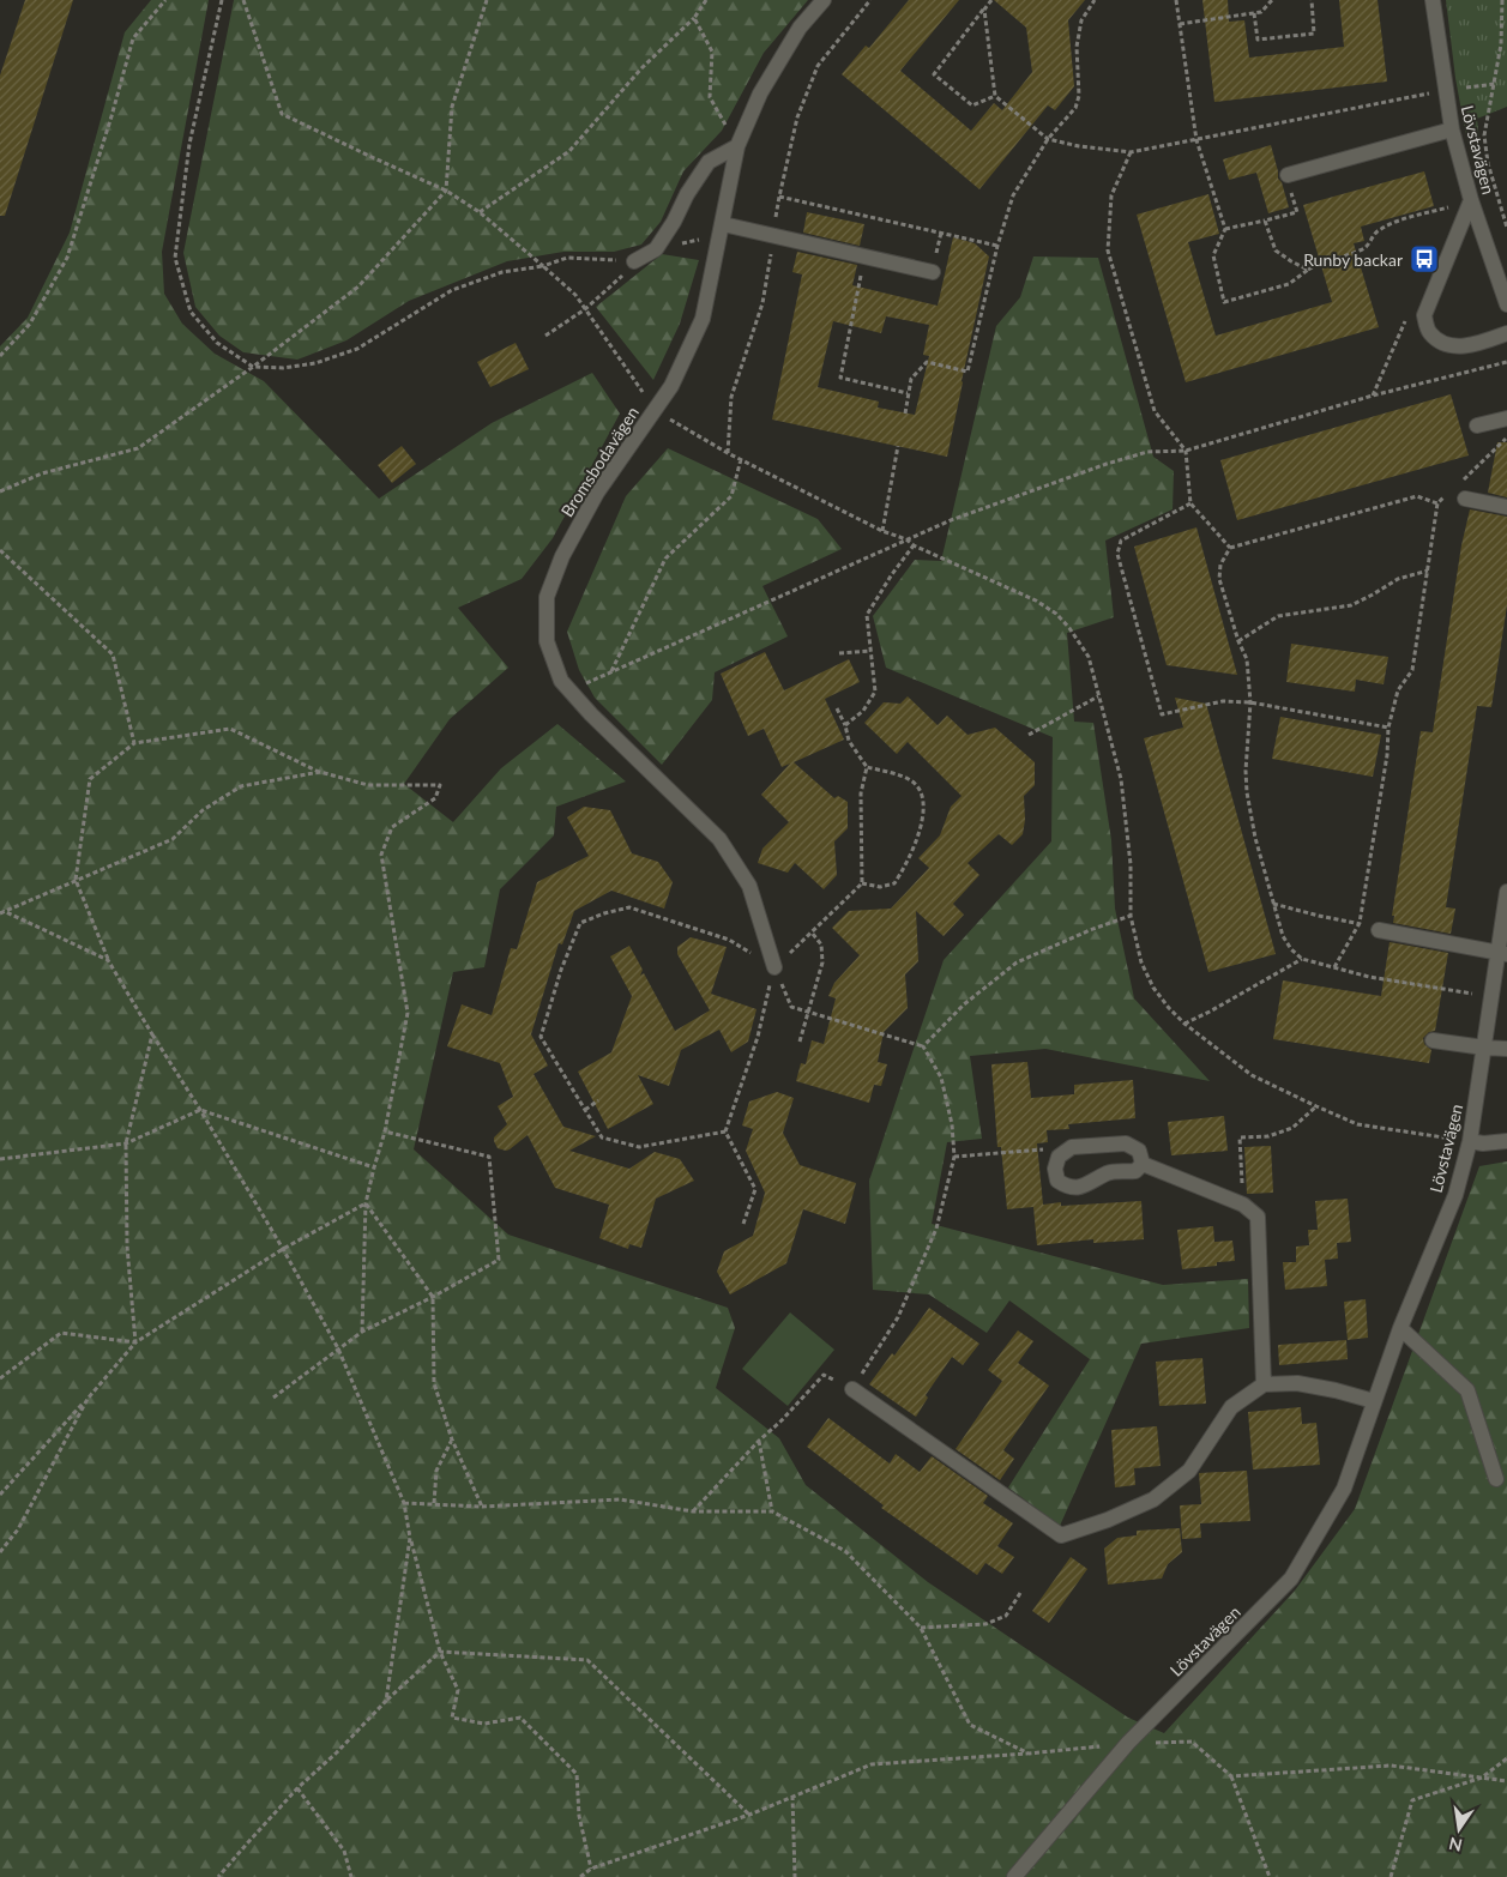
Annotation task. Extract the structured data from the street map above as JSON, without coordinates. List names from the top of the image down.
{
  "streets": {
    "street": ["Lövstavägen", "Bromsbodavägen"]
  },
  "places": {
    "bus stop": ["Runby backar"]
  },
  "north": "bottom"
}
